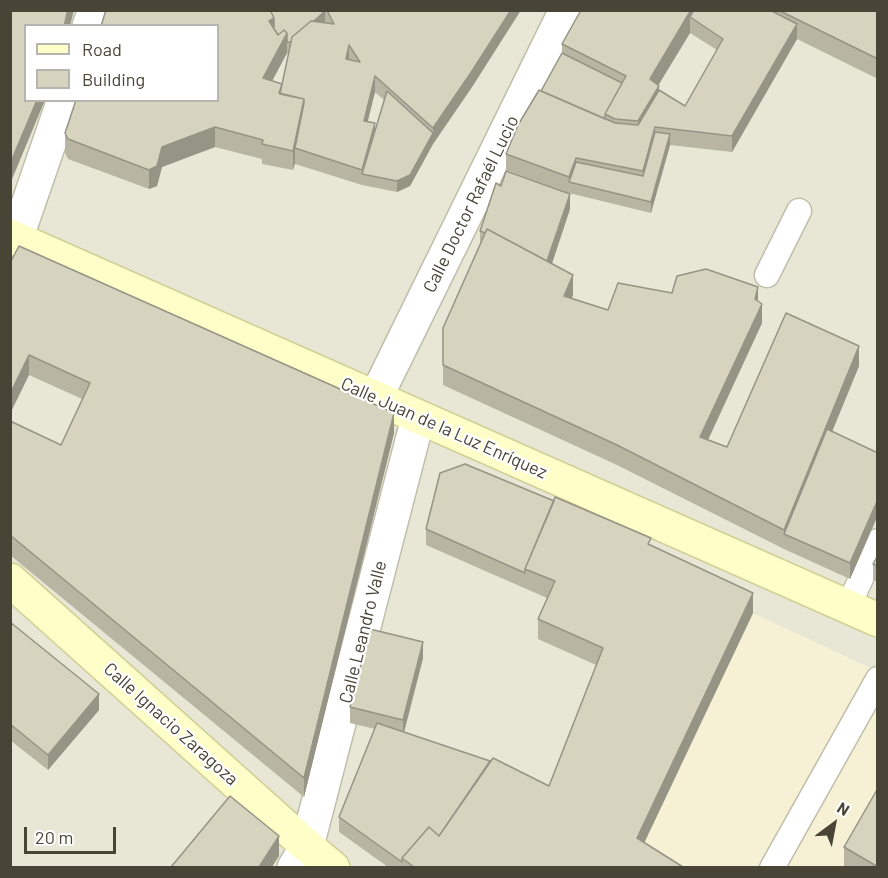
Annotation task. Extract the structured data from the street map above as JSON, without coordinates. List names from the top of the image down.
{
  "streets": {
    "main road": ["Calle Juan de la Luz Enríquez", "Calle Ignacio Zaragoza"],
    "street": ["Calle Doctor Rafaél Lucio", "Calle Leandro Valle"]
  },
  "crossings": [
    ["Calle Doctor Rafaél Lucio", "Calle Juan de la Luz Enríquez"],
    ["Calle Juan de la Luz Enríquez", "Calle Leandro Valle"],
    ["Calle Leandro Valle", "Calle Ignacio Zaragoza"]
  ],
  "legend": ["Road", "Building"],
  "scale_bar": "20 m",
  "north": "top right"
}
